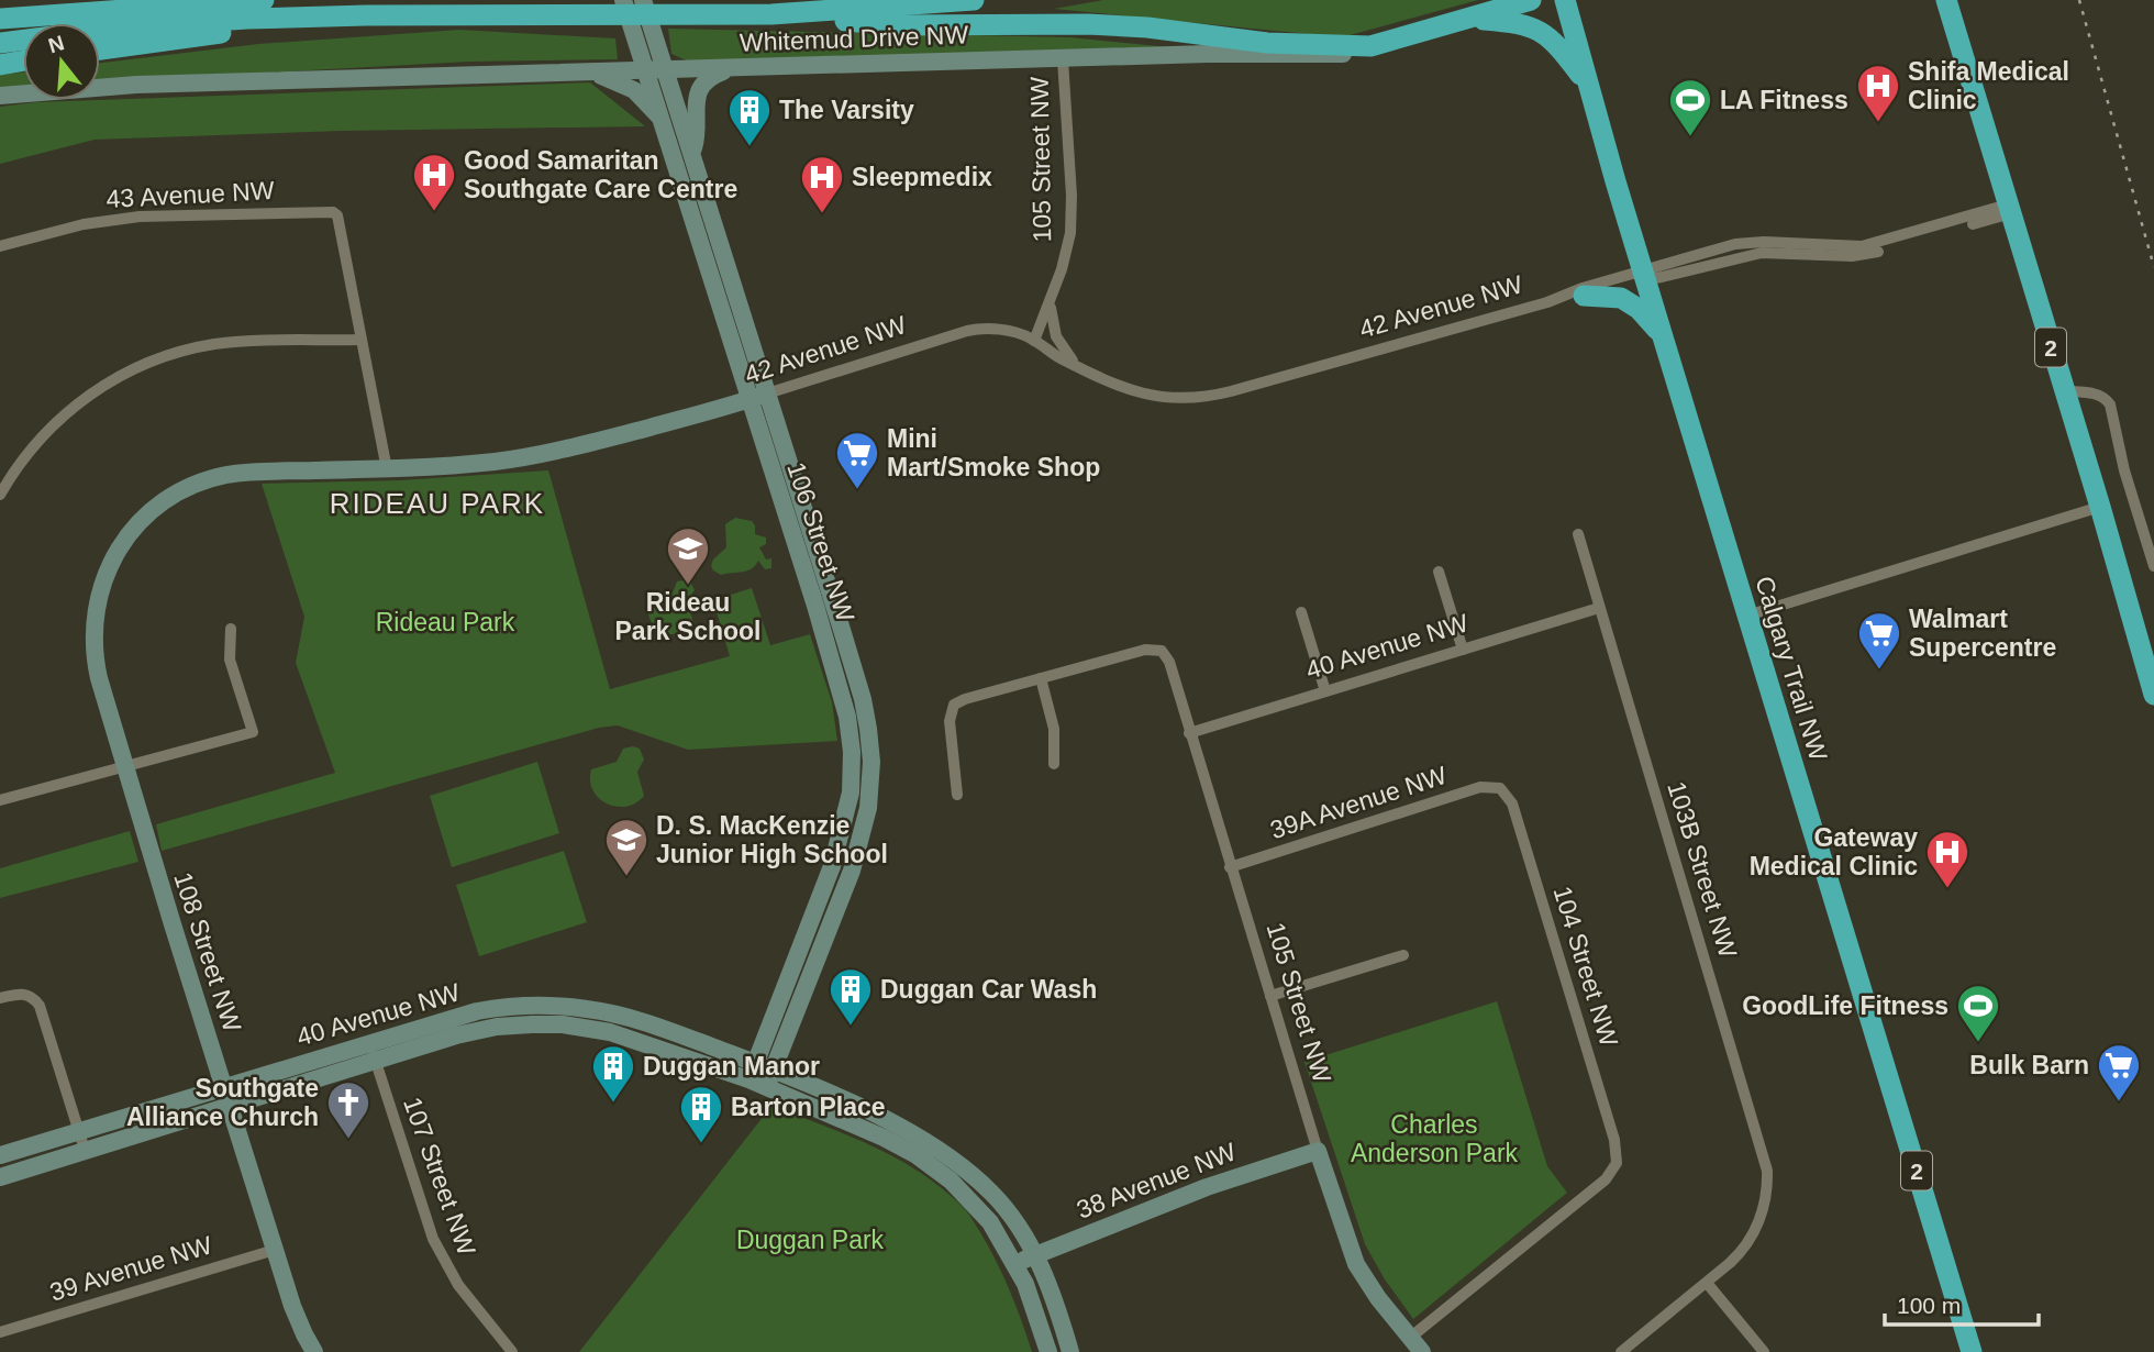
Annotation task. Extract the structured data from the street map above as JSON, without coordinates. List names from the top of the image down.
{
  "streets": {
    "highway": ["Whitemud Drive NW", "2", "Calgary Trail NW"],
    "street": [
      "105 Street NW",
      "43 Avenue NW",
      "42 Avenue NW",
      "106 Street NW",
      "40 Avenue NW",
      "39A Avenue NW",
      "103B Street NW",
      "108 Street NW",
      "104 Street NW",
      "107 Street NW",
      "38 Avenue NW",
      "39 Avenue NW"
    ]
  },
  "crossings": [
    ["Whitemud Drive NW", "105 Street NW"],
    ["Whitemud Drive NW", "106 Street NW"],
    ["105 Street NW", "42 Avenue NW"],
    ["105 Street NW", "40 Avenue NW"],
    ["105 Street NW", "39A Avenue NW"],
    ["105 Street NW", "104 Street NW"],
    ["105 Street NW", "38 Avenue NW"],
    ["42 Avenue NW", "2"],
    ["42 Avenue NW", "106 Street NW"],
    ["42 Avenue NW", "Calgary Trail NW"],
    ["42 Avenue NW", "108 Street NW"],
    ["106 Street NW", "40 Avenue NW"],
    ["40 Avenue NW", "103B Street NW"],
    ["40 Avenue NW", "108 Street NW"],
    ["40 Avenue NW", "107 Street NW"],
    ["39A Avenue NW", "104 Street NW"],
    ["108 Street NW", "39 Avenue NW"]
  ],
  "districts": ["RIDEAU PARK"],
  "parks": ["Rideau Park", "Charles Anderson Park", "Duggan Park"],
  "places": {
    "hospital": [
      "Shifa Medical Clinic",
      "Good Samaritan Southgate Care Centre",
      "Sleepmedix",
      "Gateway Medical Clinic"
    ],
    "sports": ["LA Fitness", "GoodLife Fitness"],
    "building": [
      "The Varsity",
      "Duggan Car Wash",
      "Duggan Manor",
      "Barton Place"
    ],
    "supermarket": ["Mini Mart/Smoke Shop", "Walmart Supercentre", "Bulk Barn"],
    "school or university": ["Rideau Park School", "D. S. MacKenzie Junior High School"],
    "church": ["Southgate Alliance Church"]
  },
  "scale_bar": "100 m",
  "north": "top"
}
